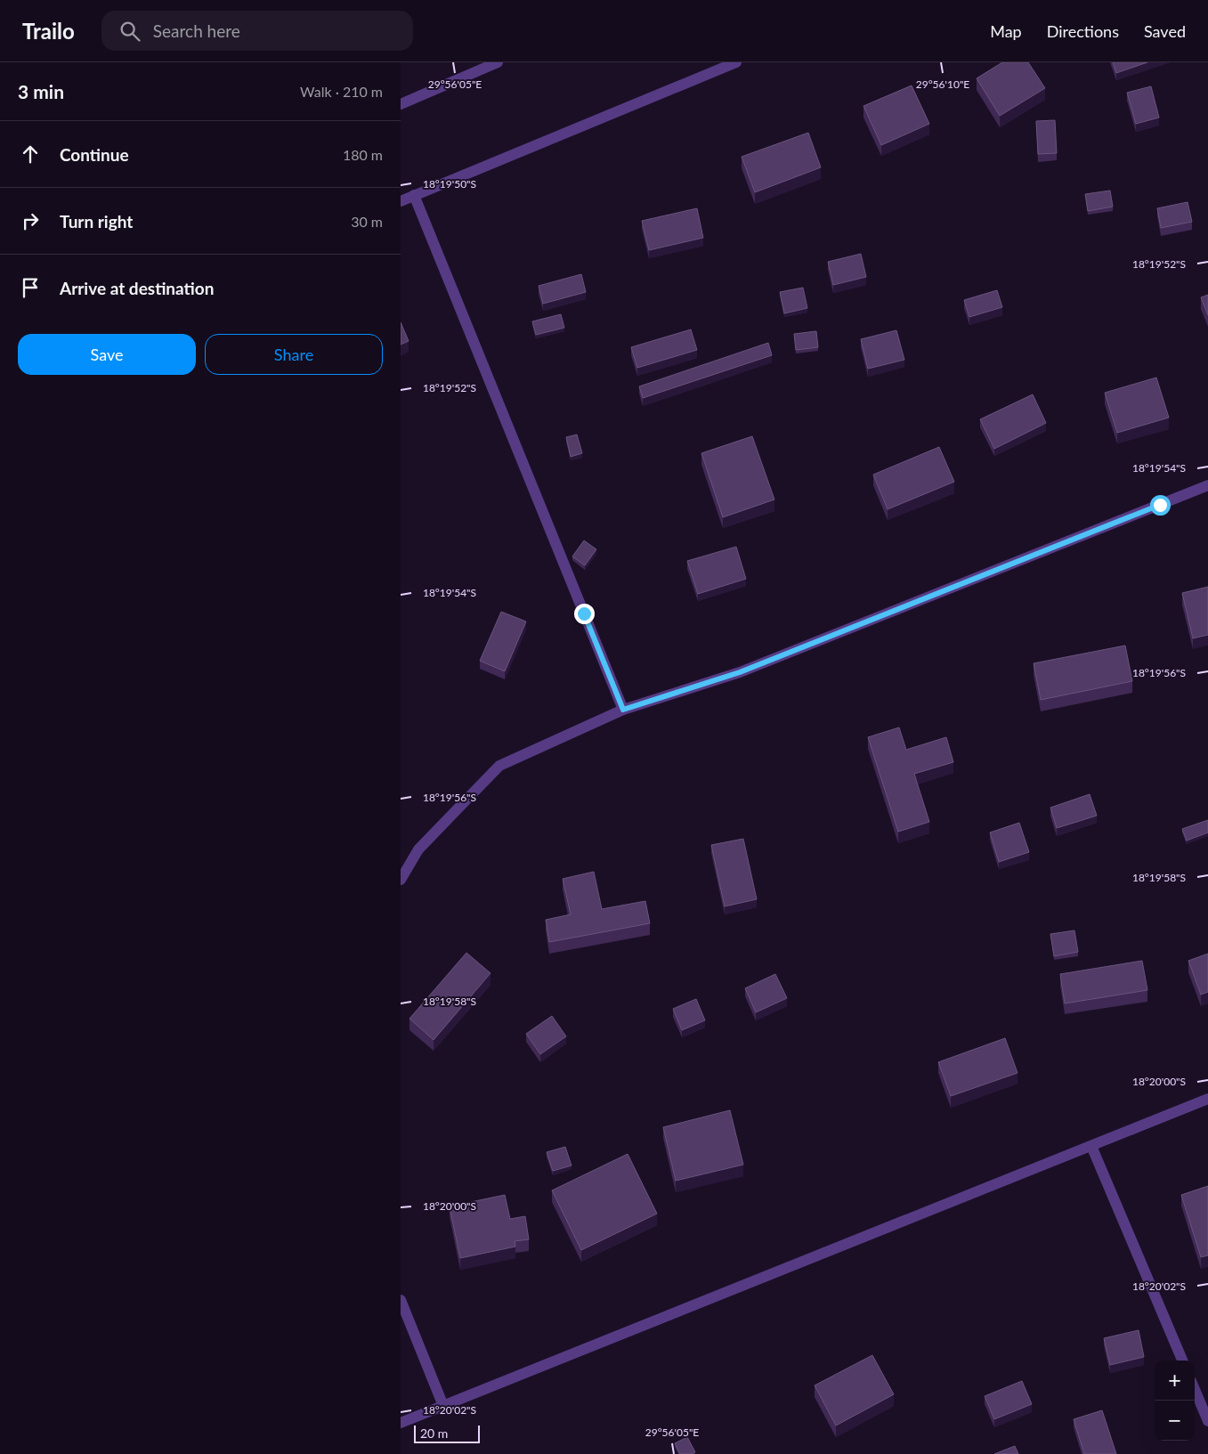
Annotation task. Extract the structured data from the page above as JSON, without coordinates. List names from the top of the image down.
{
  "scale_bar": "20 m",
  "page": {
    "header": "Trailo",
    "search": "Search here",
    "nav": ["Map", "Directions", "Saved"],
    "heading": ["3 min", "Walk · 210 m"],
    "list": [
      ["Continue", "180 m"],
      ["Turn right", "30 m"],
      "Arrive at destination"
    ],
    "buttons": ["Save", "Share"],
    "map_buttons": ["+", "−"],
    "scale": "20 m"
  },
  "coordinates": [
    "29°56'05\"E",
    "29°56'10\"E",
    "18°19'50\"S",
    "18°19'52\"S",
    "18°19'54\"S",
    "18°19'56\"S",
    "18°19'58\"S",
    "18°20'00\"S",
    "18°20'02\"S"
  ]
}
